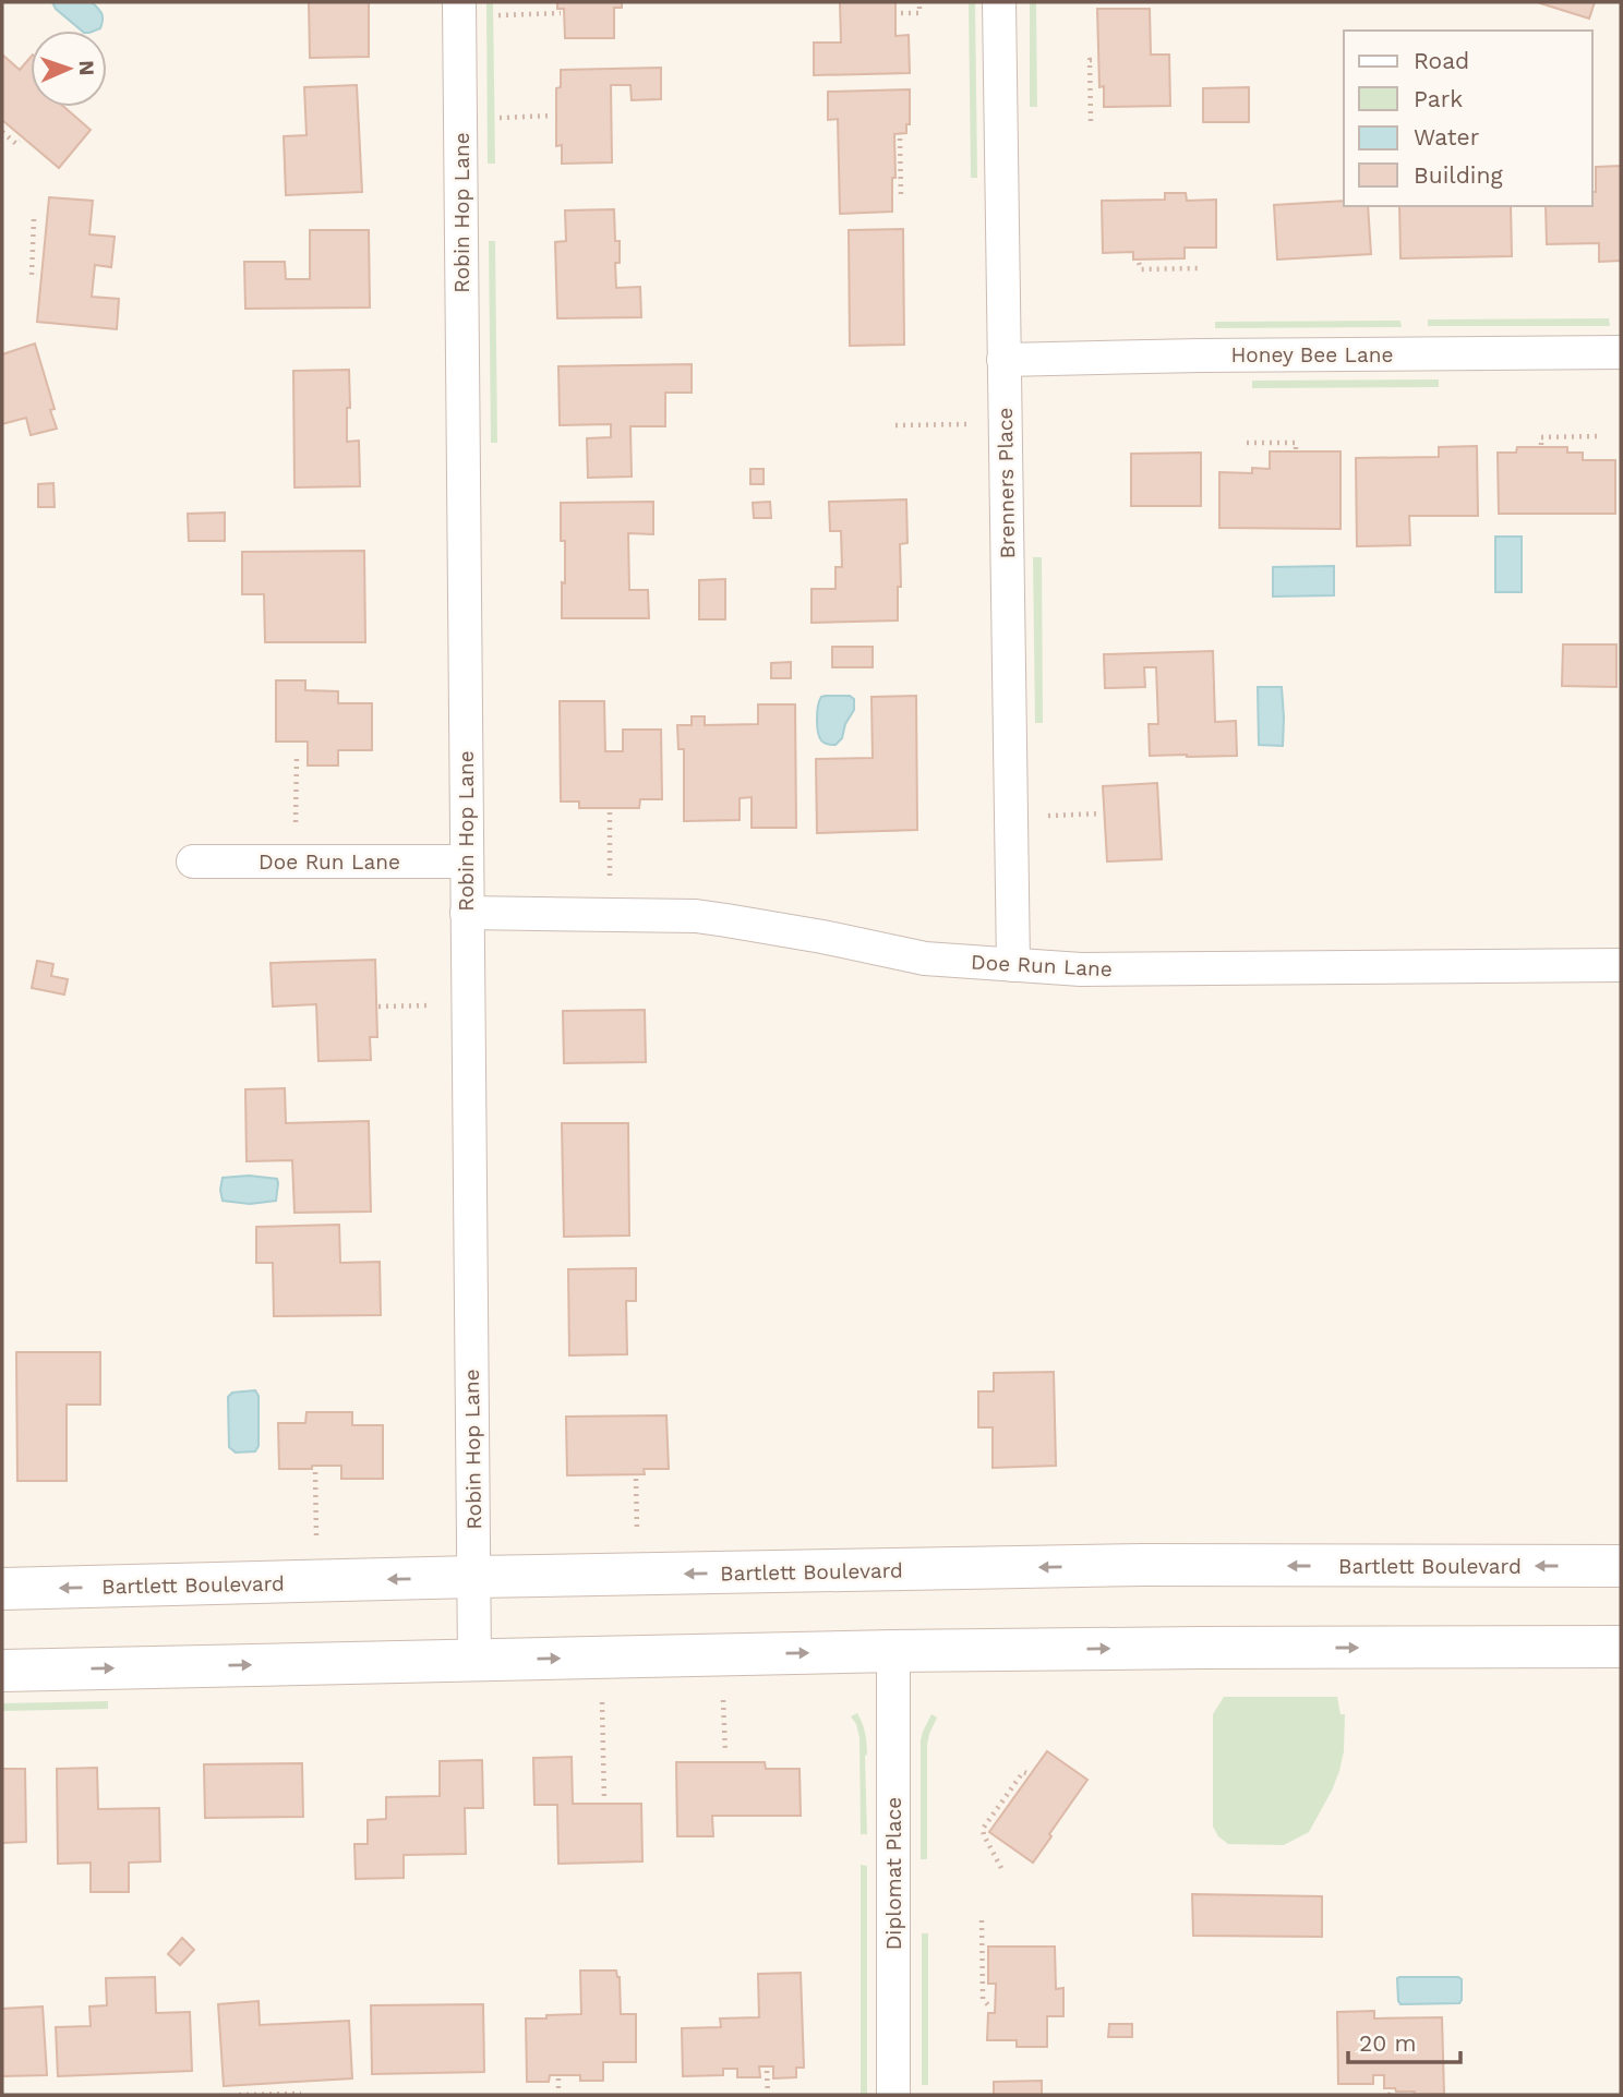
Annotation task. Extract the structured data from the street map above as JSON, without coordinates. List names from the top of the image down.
{
  "streets": {
    "main road": ["Bartlett Boulevard"],
    "street": [
      "Robin Hop Lane",
      "Honey Bee Lane",
      "Brenners Place",
      "Doe Run Lane",
      "Diplomat Place"
    ]
  },
  "crossings": [
    ["Robin Hop Lane", "Doe Run Lane"],
    ["Robin Hop Lane", "Bartlett Boulevard"],
    ["Honey Bee Lane", "Brenners Place"],
    ["Brenners Place", "Doe Run Lane"]
  ],
  "legend": [
    "Road",
    "Park",
    "Water",
    "Building"
  ],
  "scale_bar": "20 m",
  "north": "right"
}
